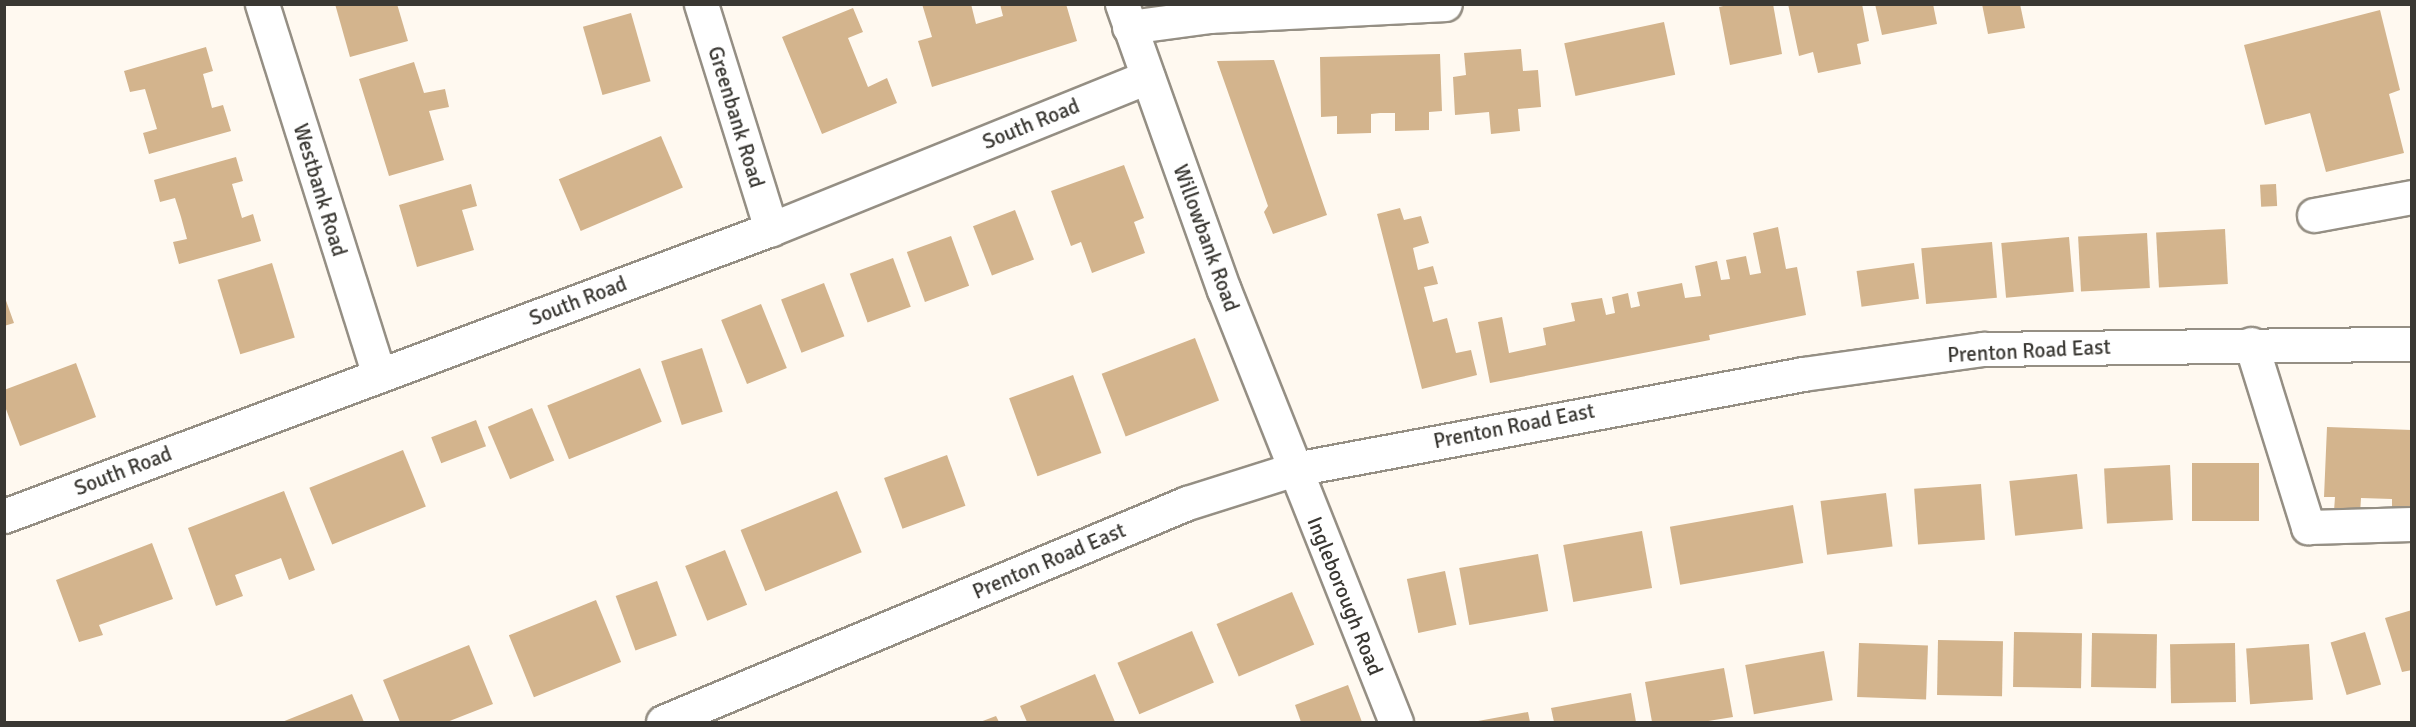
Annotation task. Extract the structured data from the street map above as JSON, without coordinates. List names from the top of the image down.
{
  "streets": {
    "street": [
      "Greenbank Road",
      "South Road",
      "Westbank Road",
      "Willowbank Road",
      "Prenton Road East",
      "Ingleborough Road"
    ]
  },
  "crossings": [
    ["Greenbank Road", "South Road"],
    ["South Road", "Westbank Road"],
    ["South Road", "Willowbank Road"],
    ["Willowbank Road", "Prenton Road East"],
    ["Willowbank Road", "Ingleborough Road"],
    ["Prenton Road East", "Ingleborough Road"]
  ]
}
